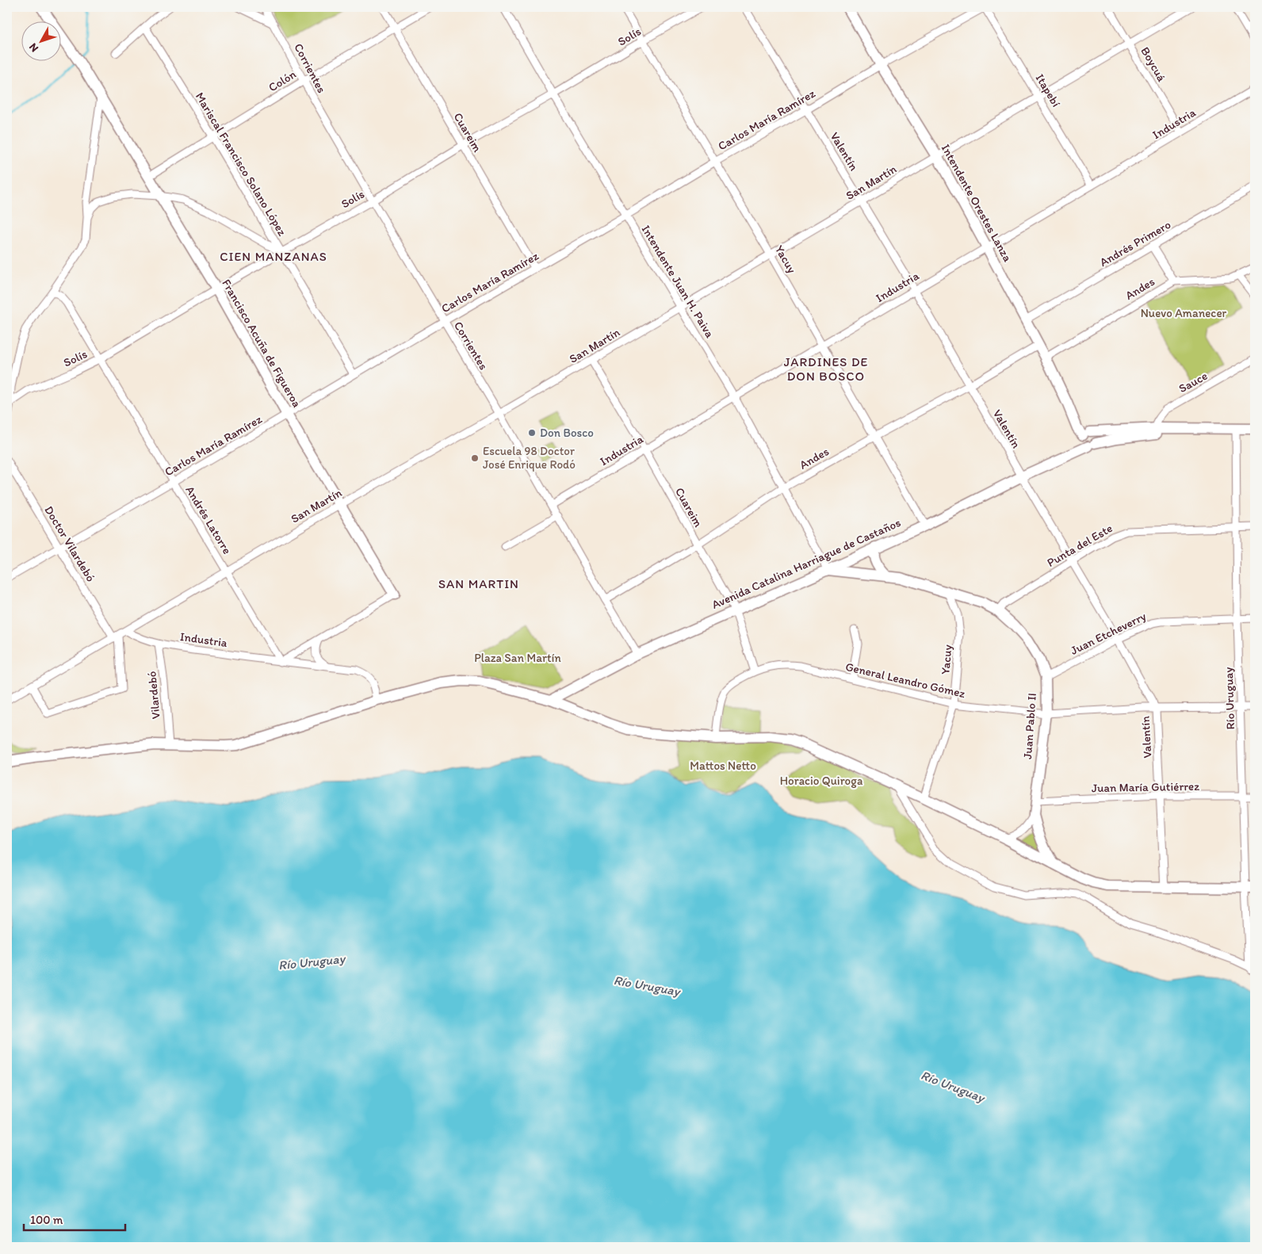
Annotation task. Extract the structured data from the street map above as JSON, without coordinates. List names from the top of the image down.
{
  "streets": {
    "street": [
      "Solís",
      "Boycuá",
      "Corrientes",
      "Colón",
      "Itapebí",
      "Carlos María Ramírez",
      "Industria",
      "Cuareim",
      "Valentín",
      "Mariscal Francisco Solano López",
      "San Martín",
      "Intendente Orestes Lanza",
      "Andrés Primero",
      "Yacuy",
      "Intendente Juan H. Paiva",
      "Andes",
      "Francisco Acuña de Figueroa",
      "Sauce",
      "Andrés Latorre",
      "Doctor Vilardebó",
      "Punta del Este",
      "Avenida Catalina Harriague de Castaños",
      "Juan Etcheverry",
      "General Leandro Gómez",
      "Vilardebó",
      "Río Uruguay",
      "Juan Pablo II",
      "Juan María Gutiérrez"
    ]
  },
  "crossings": [
    ["Solís", "Corrientes"],
    ["Solís", "Cuareim"],
    ["Solís", "Mariscal Francisco Solano López"],
    ["Solís", "Yacuy"],
    ["Solís", "Intendente Juan H. Paiva"],
    ["Solís", "Francisco Acuña de Figueroa"],
    ["Solís", "Andrés Latorre"],
    ["Boycuá", "Industria"],
    ["Boycuá", "San Martín"],
    ["Corrientes", "Colón"],
    ["Corrientes", "Carlos María Ramírez"],
    ["Corrientes", "Industria"],
    ["Corrientes", "San Martín"],
    ["Corrientes", "Andes"],
    ["Corrientes", "Avenida Catalina Harriague de Castaños"],
    ["Colón", "Cuareim"],
    ["Colón", "Mariscal Francisco Solano López"],
    ["Colón", "Francisco Acuña de Figueroa"],
    ["Itapebí", "Carlos María Ramírez"],
    ["Itapebí", "Industria"],
    ["Itapebí", "San Martín"],
    ["Carlos María Ramírez", "Cuareim"],
    ["Carlos María Ramírez", "Valentín"],
    ["Carlos María Ramírez", "Mariscal Francisco Solano López"],
    ["Carlos María Ramírez", "Intendente Orestes Lanza"],
    ["Carlos María Ramírez", "Yacuy"],
    ["Carlos María Ramírez", "Intendente Juan H. Paiva"],
    ["Carlos María Ramírez", "Francisco Acuña de Figueroa"],
    ["Carlos María Ramírez", "Andrés Latorre"],
    ["Carlos María Ramírez", "Doctor Vilardebó"],
    ["Industria", "Cuareim"],
    ["Industria", "Valentín"],
    ["Industria", "San Martín"],
    ["Industria", "Intendente Orestes Lanza"],
    ["Industria", "Yacuy"],
    ["Industria", "Intendente Juan H. Paiva"],
    ["Industria", "Andrés Latorre"],
    ["Industria", "Vilardebó"],
    ["Cuareim", "San Martín"],
    ["Cuareim", "Andes"],
    ["Cuareim", "Avenida Catalina Harriague de Castaños"],
    ["Cuareim", "General Leandro Gómez"],
    ["Valentín", "San Martín"],
    ["Valentín", "Andes"],
    ["Valentín", "Punta del Este"],
    ["Valentín", "Avenida Catalina Harriague de Castaños"],
    ["Valentín", "Juan Etcheverry"],
    ["Valentín", "General Leandro Gómez"],
    ["Valentín", "Juan María Gutiérrez"],
    ["San Martín", "Intendente Orestes Lanza"],
    ["San Martín", "Yacuy"],
    ["San Martín", "Intendente Juan H. Paiva"],
    ["San Martín", "Francisco Acuña de Figueroa"],
    ["San Martín", "Andrés Latorre"],
    ["San Martín", "Doctor Vilardebó"],
    ["Intendente Orestes Lanza", "Andrés Primero"],
    ["Intendente Orestes Lanza", "Andes"],
    ["Intendente Orestes Lanza", "Avenida Catalina Harriague de Castaños"],
    ["Yacuy", "Andes"],
    ["Yacuy", "Avenida Catalina Harriague de Castaños"],
    ["Yacuy", "General Leandro Gómez"],
    ["Yacuy", "Juan Pablo II"],
    ["Intendente Juan H. Paiva", "Andes"],
    ["Intendente Juan H. Paiva", "Avenida Catalina Harriague de Castaños"],
    ["Intendente Juan H. Paiva", "Juan Pablo II"],
    ["Sauce", "Avenida Catalina Harriague de Castaños"],
    ["Punta del Este", "Río Uruguay"],
    ["Punta del Este", "Juan Pablo II"],
    ["Avenida Catalina Harriague de Castaños", "Río Uruguay"],
    ["Avenida Catalina Harriague de Castaños", "Juan Pablo II"],
    ["Juan Etcheverry", "Río Uruguay"],
    ["Juan Etcheverry", "Juan Pablo II"],
    ["General Leandro Gómez", "Río Uruguay"],
    ["General Leandro Gómez", "Juan Pablo II"],
    ["Río Uruguay", "Juan María Gutiérrez"],
    ["Juan Pablo II", "Juan María Gutiérrez"]
  ],
  "districts": ["CIEN MANZANAS", "JARDINES DE DON BOSCO", "SAN MARTIN"],
  "water": ["Río Uruguay"],
  "parks": [
    "Nuevo Amanecer",
    "Plaza San Martín",
    "Mattos Netto",
    "Horacio Quiroga"
  ],
  "places": ["Don Bosco", "Escuela 98 Doctor José Enrique Rodó"],
  "scale_bar": "100 m",
  "north": "bottom left"
}
